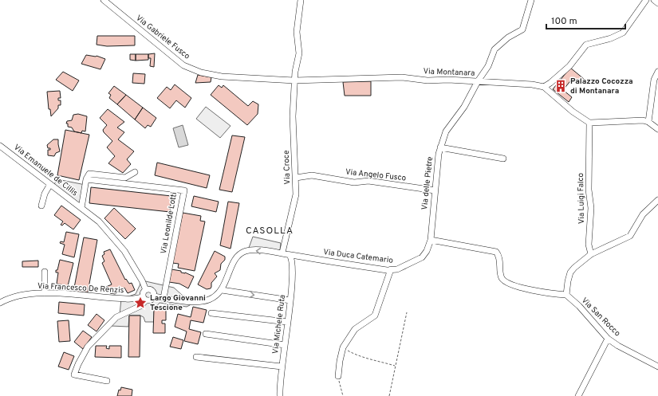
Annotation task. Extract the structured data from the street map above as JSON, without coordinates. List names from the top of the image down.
{
  "streets": {
    "street": [
      "Via Gabriele Fusco",
      "Via Montanara",
      "Via Croce",
      "Via Emanuele de Cillis",
      "Via Angelo Fusco",
      "Via delle Pietre",
      "Via Luigi Falco",
      "Via Leonilde Lotti",
      "Via Duca Catemario",
      "Via Francesco De Renzis",
      "Via San Rocco",
      "Via Michele Ruta"
    ]
  },
  "crossings": [
    ["Via Gabriele Fusco", "Via Montanara"],
    ["Via Gabriele Fusco", "Via Croce"],
    ["Via Montanara", "Via Croce"],
    ["Via Montanara", "Via delle Pietre"],
    ["Via Croce", "Via Angelo Fusco"],
    ["Via Emanuele de Cillis", "Via Leonilde Lotti"],
    ["Via Emanuele de Cillis", "Via Francesco De Renzis"],
    ["Via Angelo Fusco", "Via delle Pietre"],
    ["Via delle Pietre", "Via Duca Catemario"],
    ["Via Duca Catemario", "Via Michele Ruta"]
  ],
  "districts": ["CASOLLA"],
  "places": {
    "building": ["Palazzo Cocozza di Montanara"],
    "place": ["Largo Giovanni Tescione"]
  },
  "scale_bar": "100 m"
}
